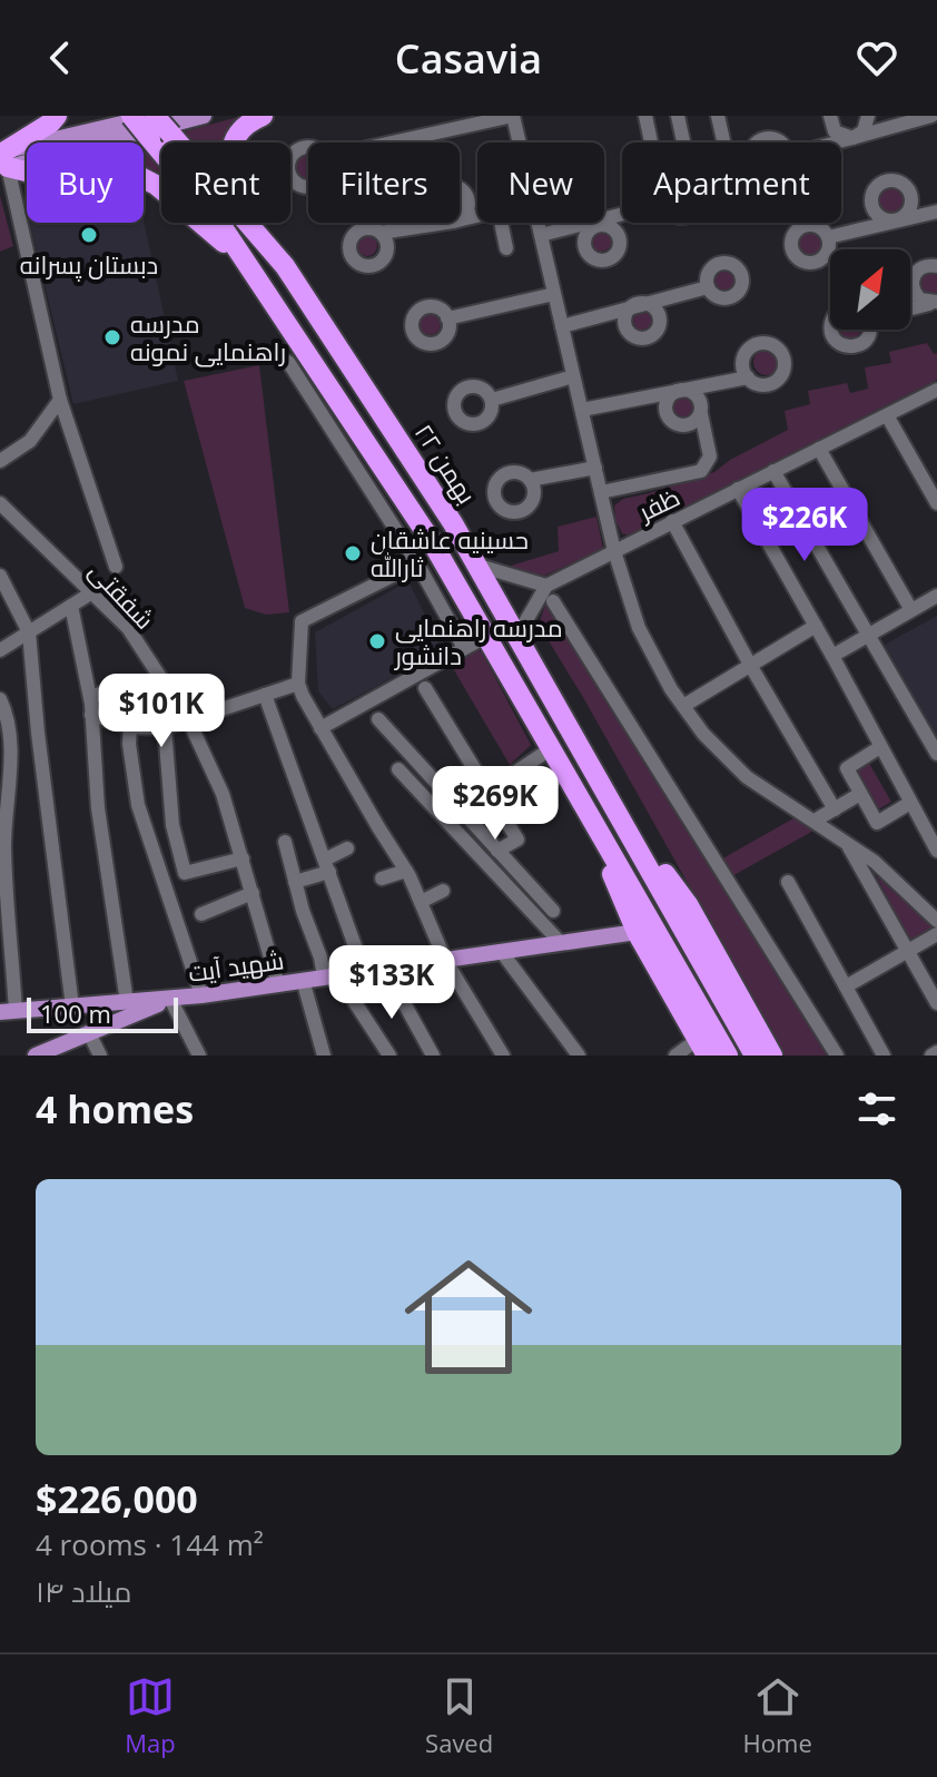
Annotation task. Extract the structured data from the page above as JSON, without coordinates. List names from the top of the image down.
{
  "streets": {
    "highway": ["۲۲ بهمن"],
    "main road": ["شهید آیت"],
    "street": ["ظفر", "شفقتی"]
  },
  "crossings": [
    ["شفقتی", "شهید آیت"]
  ],
  "places": [
    "دبستان پسرانه",
    "مدرسه راهنمایی نمونه",
    "حسینیه عاشقان ثارالله",
    "مدرسه راهنمایی دانشور"
  ],
  "scale_bar": "100 m",
  "north": "top right",
  "page": {
    "header": "Casavia",
    "chip": [
      "Buy",
      "Rent",
      "Filters",
      "New",
      "Apartment"
    ],
    "price": [
      "$226K",
      "$101K",
      "$269K",
      "$133K"
    ],
    "scale": "100 m",
    "heading": "4 homes",
    "list": [
      {
        "name": "$226,000",
        "note": "4 rooms · 144 m² · میلاد ۱۴"
      }
    ],
    "tabs": ["Map", "Saved", "Home"]
  }
}
